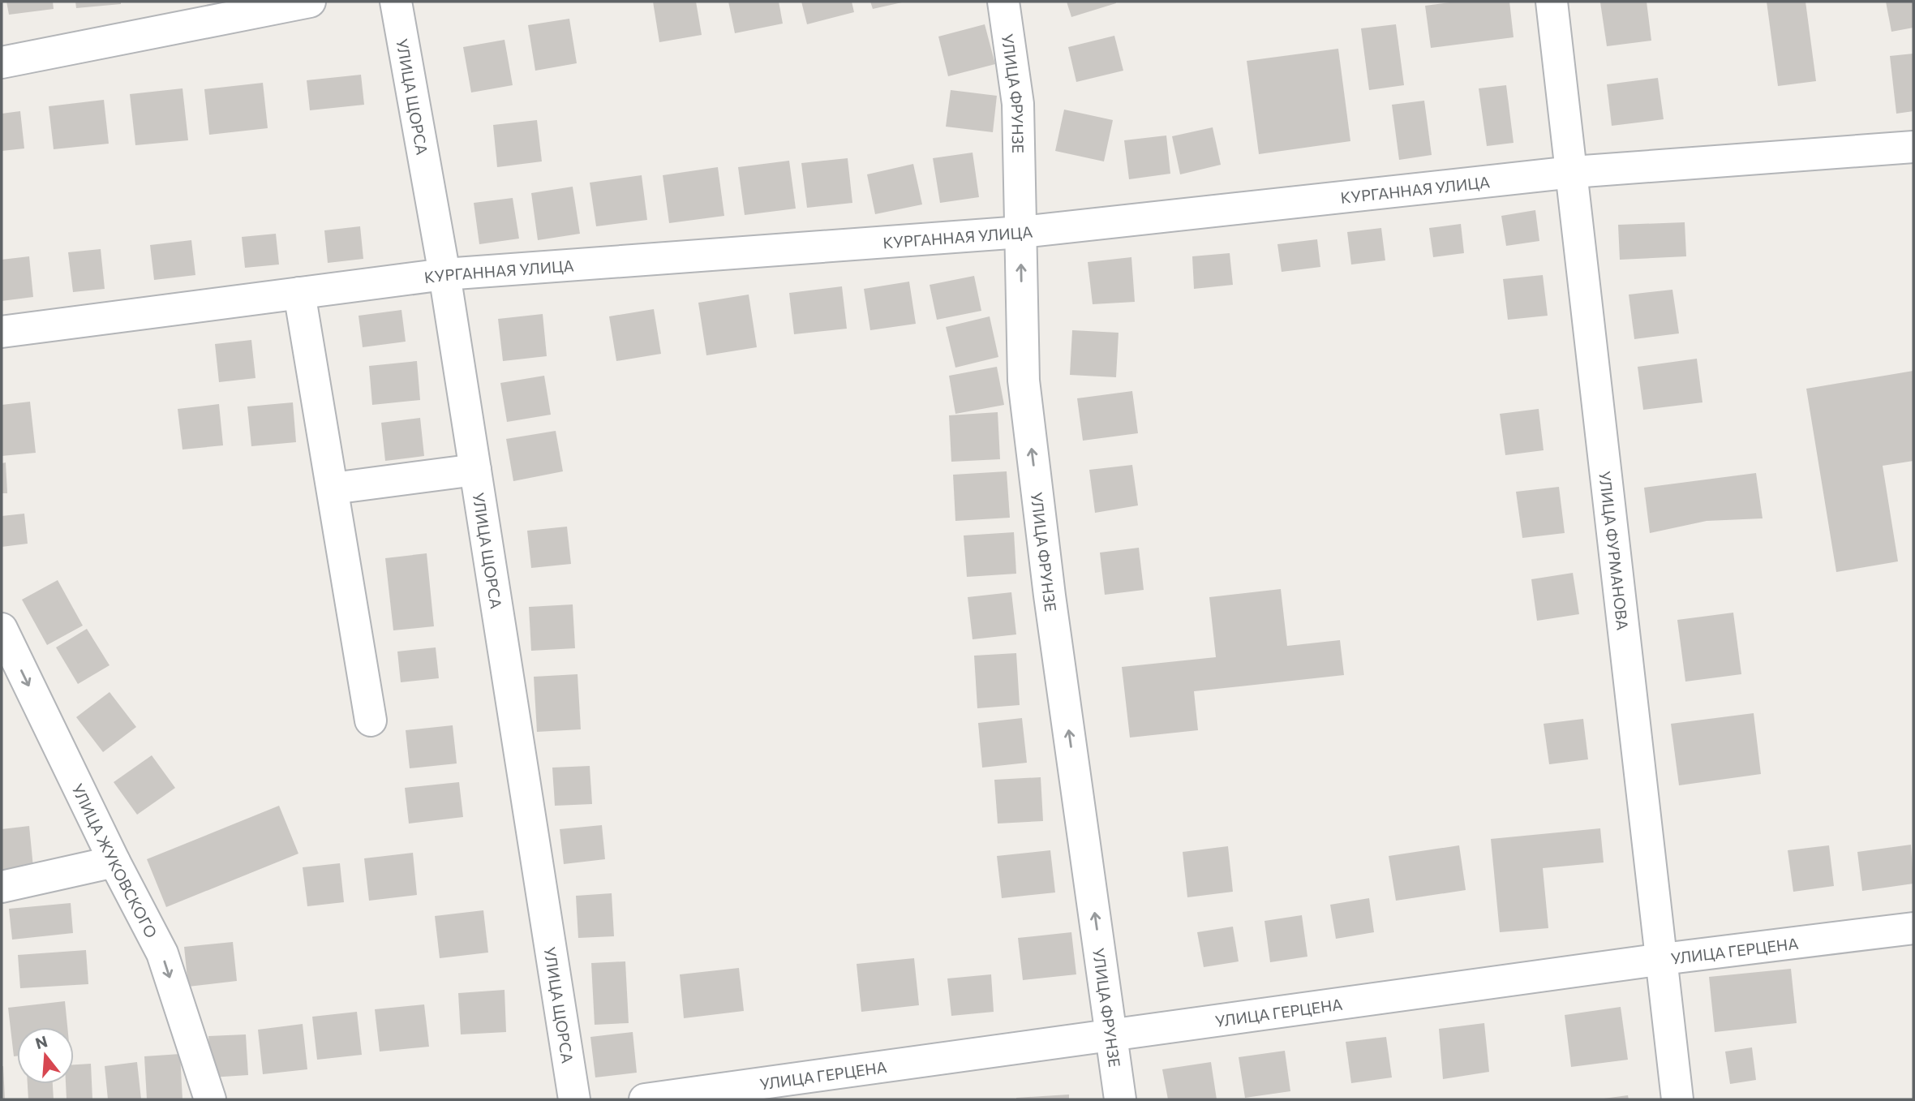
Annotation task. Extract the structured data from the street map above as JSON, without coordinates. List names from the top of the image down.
{
  "streets": {
    "street": [
      "УЛИЦА ФРУНЗЕ",
      "УЛИЦА ЩОРСА",
      "КУРГАННАЯ УЛИЦА",
      "УЛИЦА ФУРМАНОВА",
      "УЛИЦА ЖУКОВСКОГО",
      "УЛИЦА ГЕРЦЕНА"
    ]
  },
  "crossings": [
    ["УЛИЦА ФРУНЗЕ", "КУРГАННАЯ УЛИЦА"],
    ["УЛИЦА ФРУНЗЕ", "УЛИЦА ГЕРЦЕНА"],
    ["УЛИЦА ЩОРСА", "КУРГАННАЯ УЛИЦА"],
    ["КУРГАННАЯ УЛИЦА", "УЛИЦА ФУРМАНОВА"],
    ["УЛИЦА ФУРМАНОВА", "УЛИЦА ГЕРЦЕНА"]
  ],
  "one_way": ["УЛИЦА ФРУНЗЕ", "УЛИЦА ЖУКОВСКОГО"],
  "north": "top"
}
